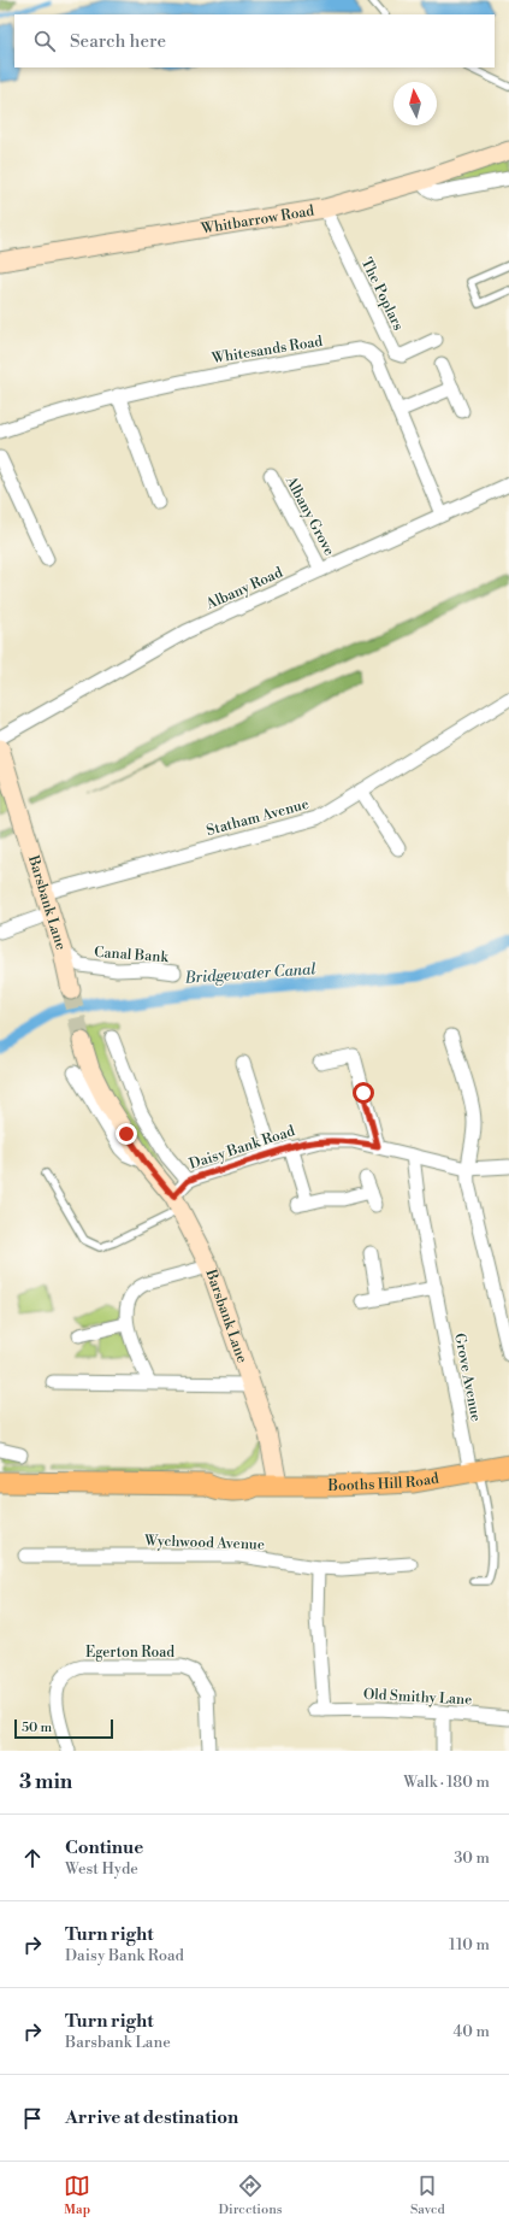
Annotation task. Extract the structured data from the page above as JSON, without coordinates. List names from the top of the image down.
{
  "streets": {
    "main road": ["Booths Hill Road"],
    "street": [
      "Whitbarrow Road",
      "The Poplars",
      "Whitesands Road",
      "Albany Grove",
      "Albany Road",
      "Statham Avenue",
      "Barsbank Lane",
      "Canal Bank",
      "Daisy Bank Road",
      "Grove Avenue",
      "Wychwood Avenue",
      "Egerton Road",
      "Old Smithy Lane"
    ]
  },
  "crossings": [
    ["Whitbarrow Road", "The Poplars"],
    ["Whitesands Road", "Albany Road"],
    ["Albany Grove", "Albany Road"],
    ["Statham Avenue", "Barsbank Lane"],
    ["Barsbank Lane", "Canal Bank"],
    ["Barsbank Lane", "Daisy Bank Road"],
    ["Barsbank Lane", "Booths Hill Road"],
    ["Daisy Bank Road", "Grove Avenue"],
    ["Grove Avenue", "Booths Hill Road"],
    ["Wychwood Avenue", "Old Smithy Lane"]
  ],
  "water": ["Bridgewater Canal"],
  "scale_bar": "50 m",
  "north": "top",
  "page": {
    "search": "Search here",
    "scale": "50 m",
    "heading": ["3 min", "Walk · 180 m"],
    "list": [
      ["Continue", "West Hyde", "30 m"],
      ["Turn right", "Daisy Bank Road", "110 m"],
      ["Turn right", "Barsbank Lane", "40 m"],
      "Arrive at destination"
    ],
    "nav": ["Map", "Directions", "Saved"]
  }
}
